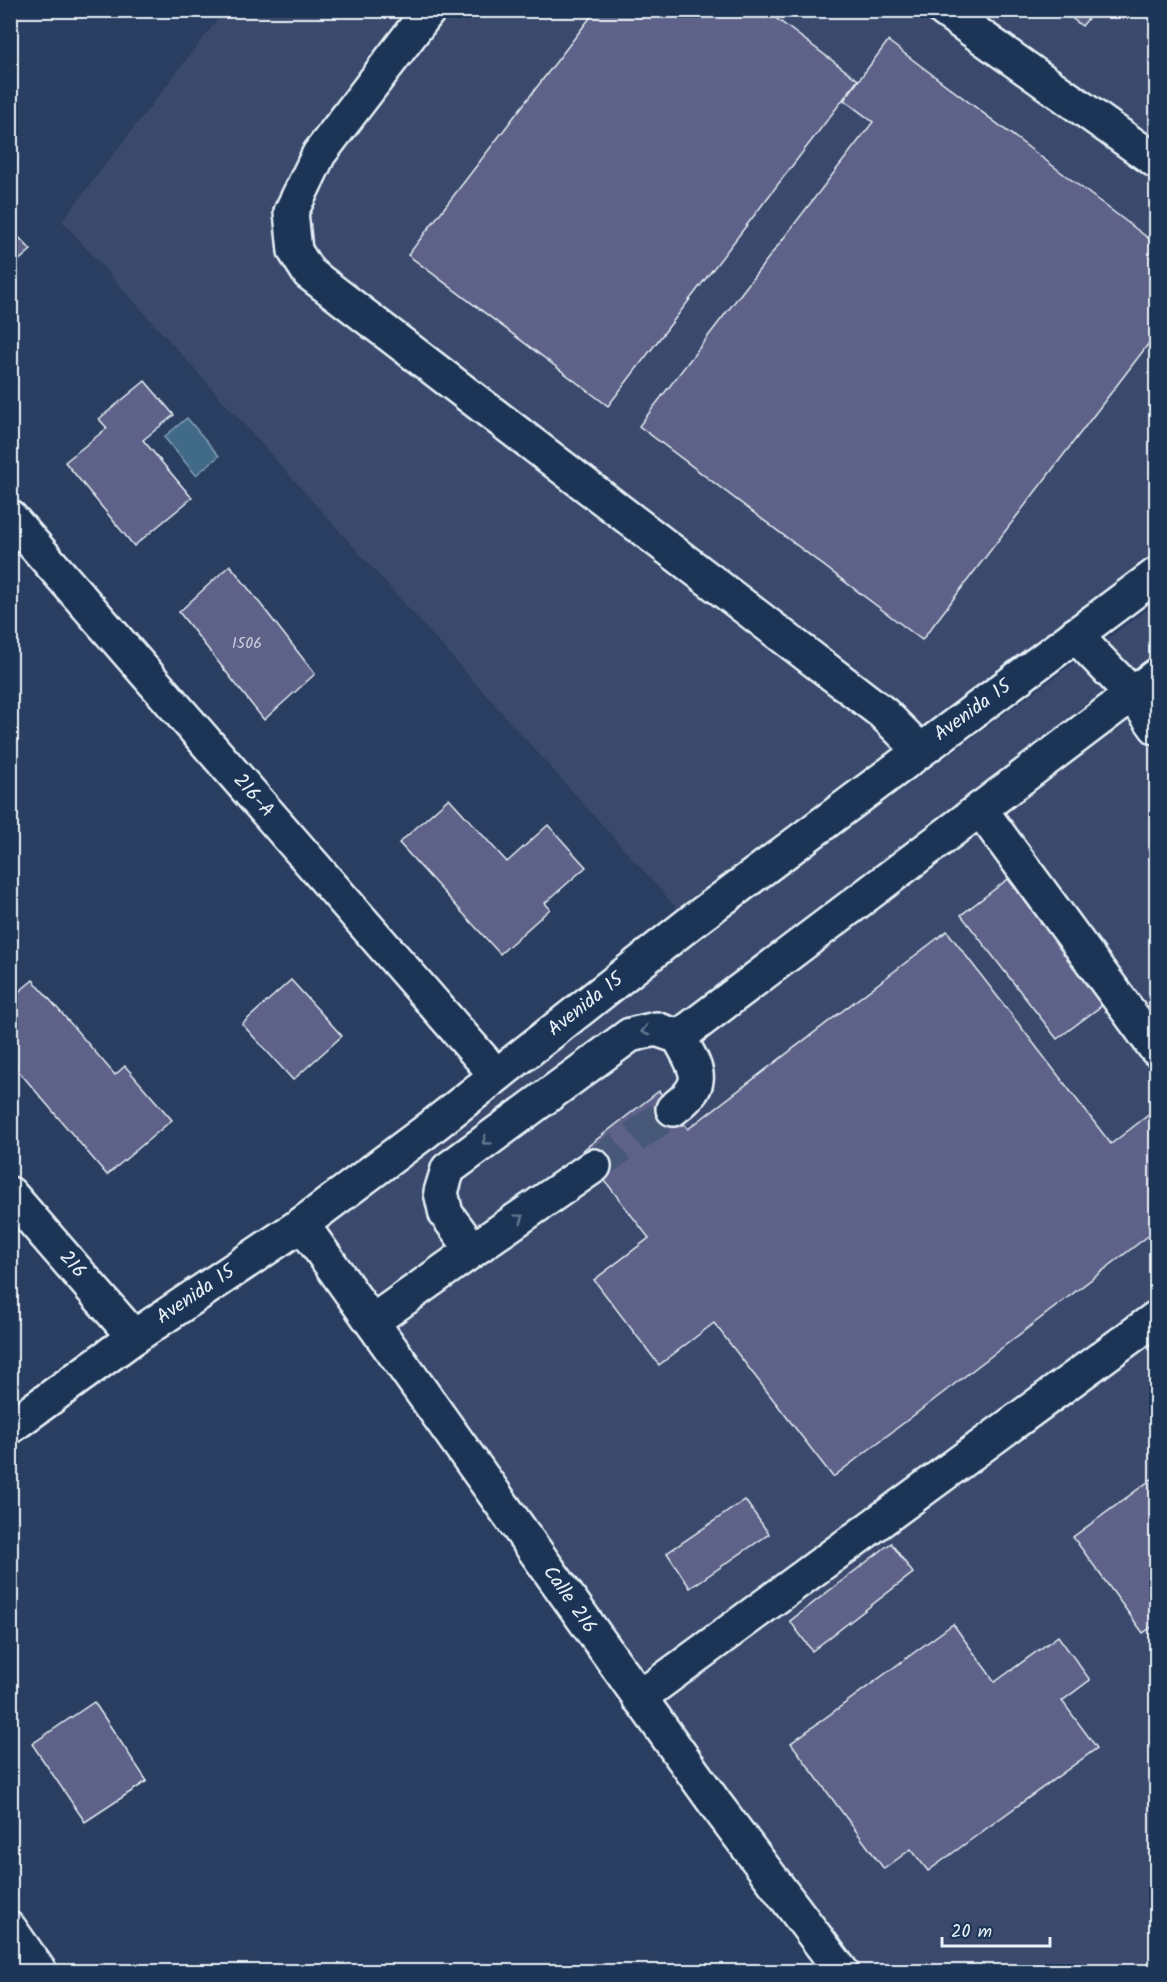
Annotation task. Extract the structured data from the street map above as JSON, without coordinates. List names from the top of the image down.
{
  "streets": {
    "street": [
      "Avenida 15",
      "216-A",
      "216",
      "Calle 216"
    ]
  },
  "crossings": [
    ["Avenida 15", "216-A"],
    ["Avenida 15", "216"],
    ["Avenida 15", "Calle 216"]
  ],
  "house_numbers": ["1506"],
  "scale_bar": "20 m"
}
